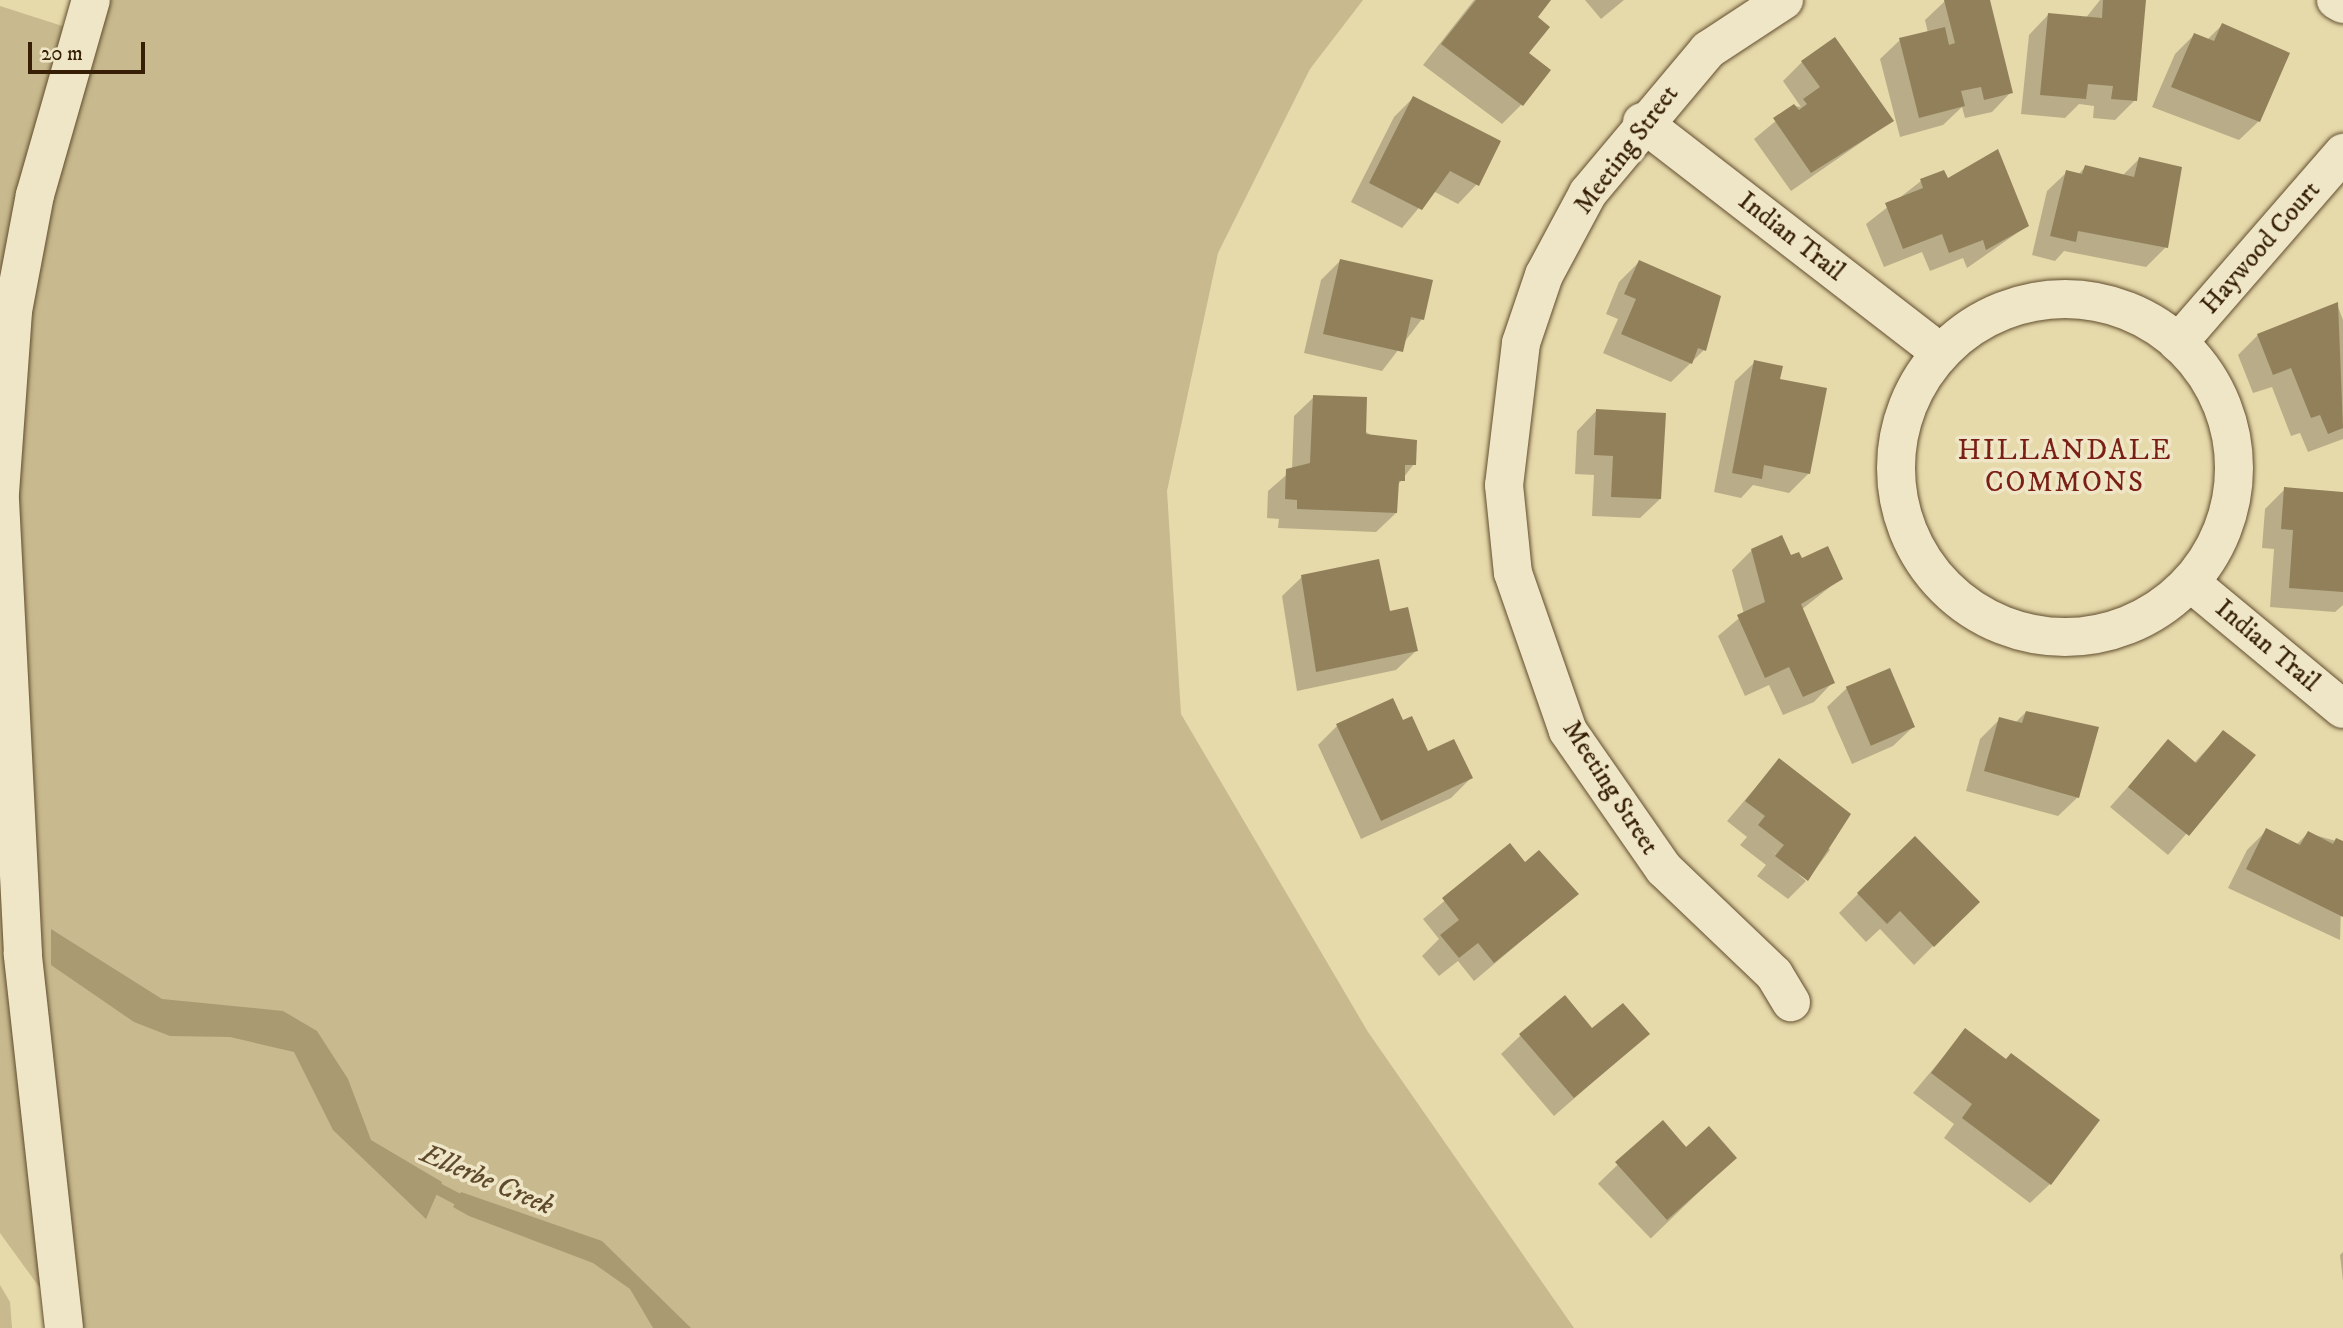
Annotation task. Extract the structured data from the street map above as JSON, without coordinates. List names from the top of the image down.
{
  "streets": {
    "street": ["Meeting Street", "Indian Trail", "Haywood Court"]
  },
  "crossings": [
    ["Meeting Street", "Indian Trail"],
    ["Indian Trail", "Haywood Court"]
  ],
  "districts": ["HILLANDALE COMMONS"],
  "water": ["Ellerbe Creek"],
  "scale_bar": "20 m"
}
